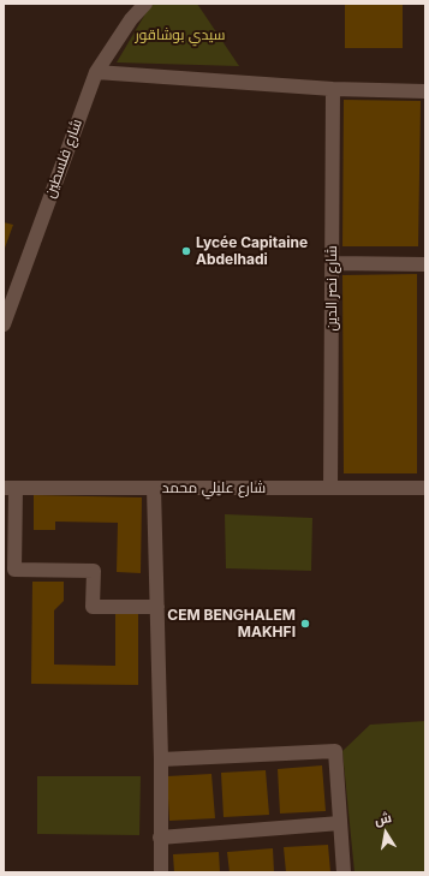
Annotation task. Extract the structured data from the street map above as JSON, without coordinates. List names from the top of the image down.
{
  "streets": {
    "street": ["شارع فلسطين", "شارع نصر الدين", "شارع عليلي محمد"]
  },
  "crossings": [
    ["شارع نصر الدين", "شارع عليلي محمد"]
  ],
  "parks": ["سيدي بوشاقور"],
  "places": ["Lycée Capitaine Abdelhadi", "CEM BENGHALEM MAKHFI"],
  "north": "top"
}
